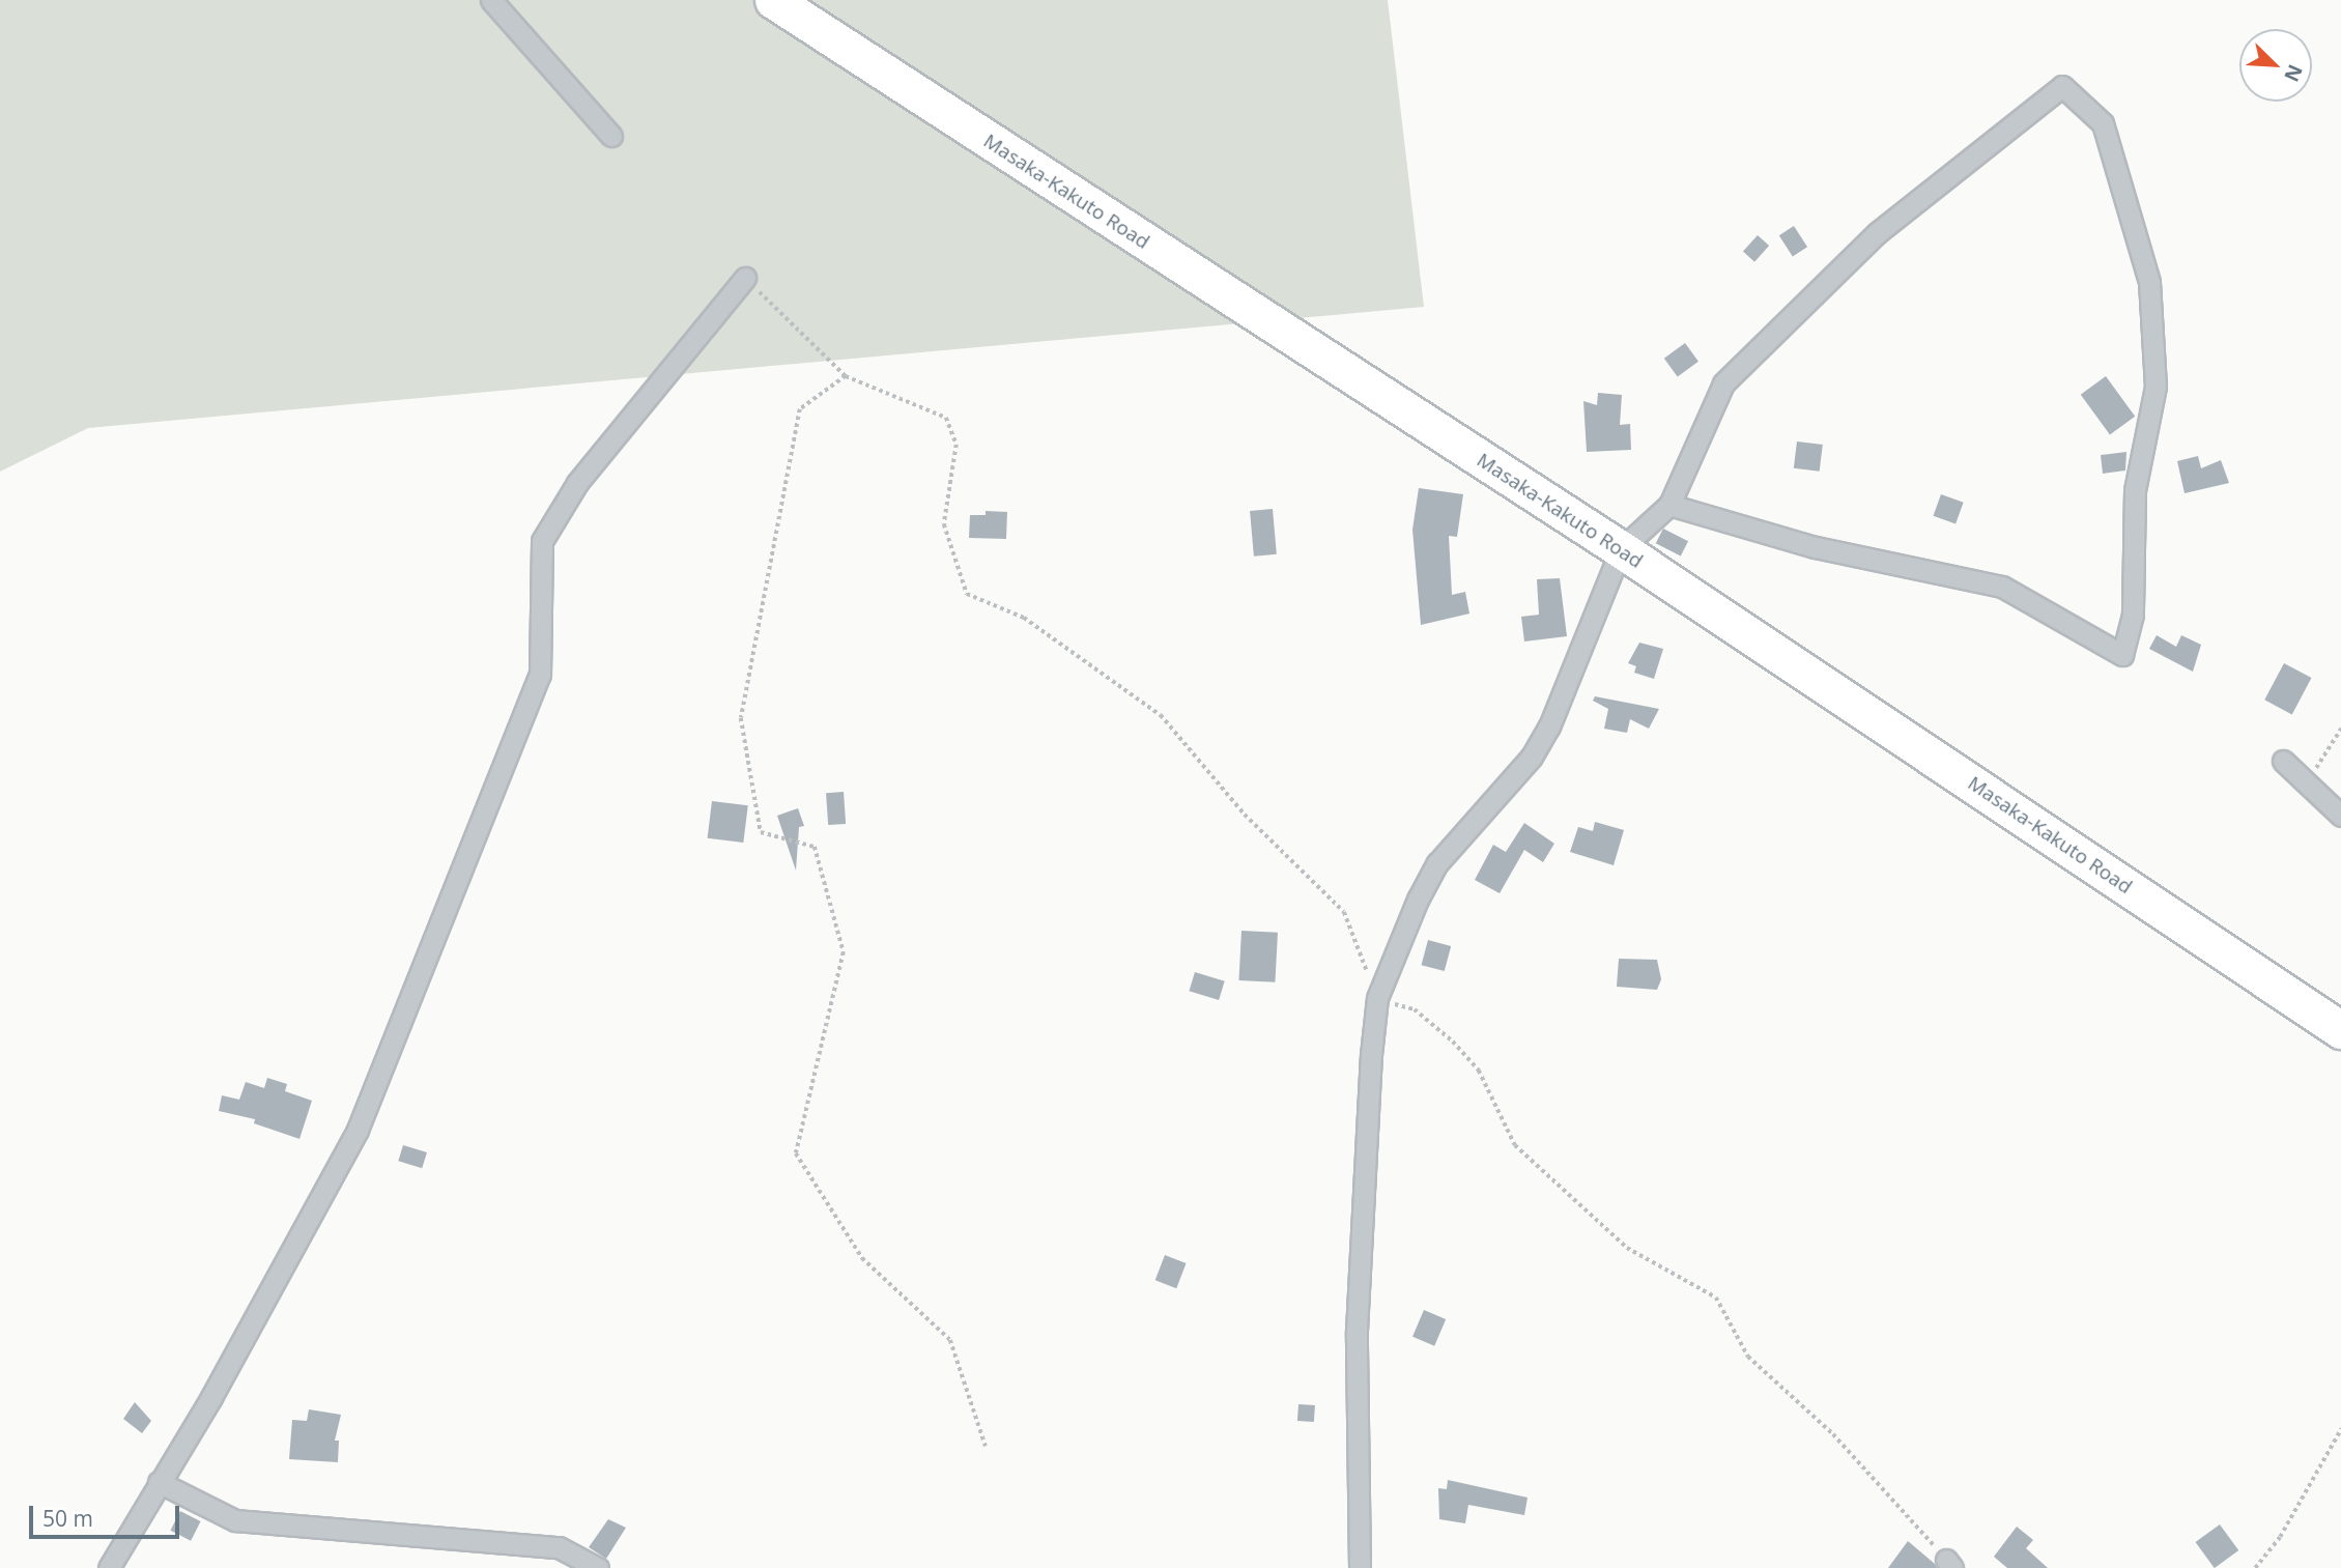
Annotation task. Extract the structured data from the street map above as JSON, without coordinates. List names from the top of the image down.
{
  "streets": {
    "highway": ["Masaka-Kakuto Road"]
  },
  "scale_bar": "50 m",
  "north": "bottom right"
}
